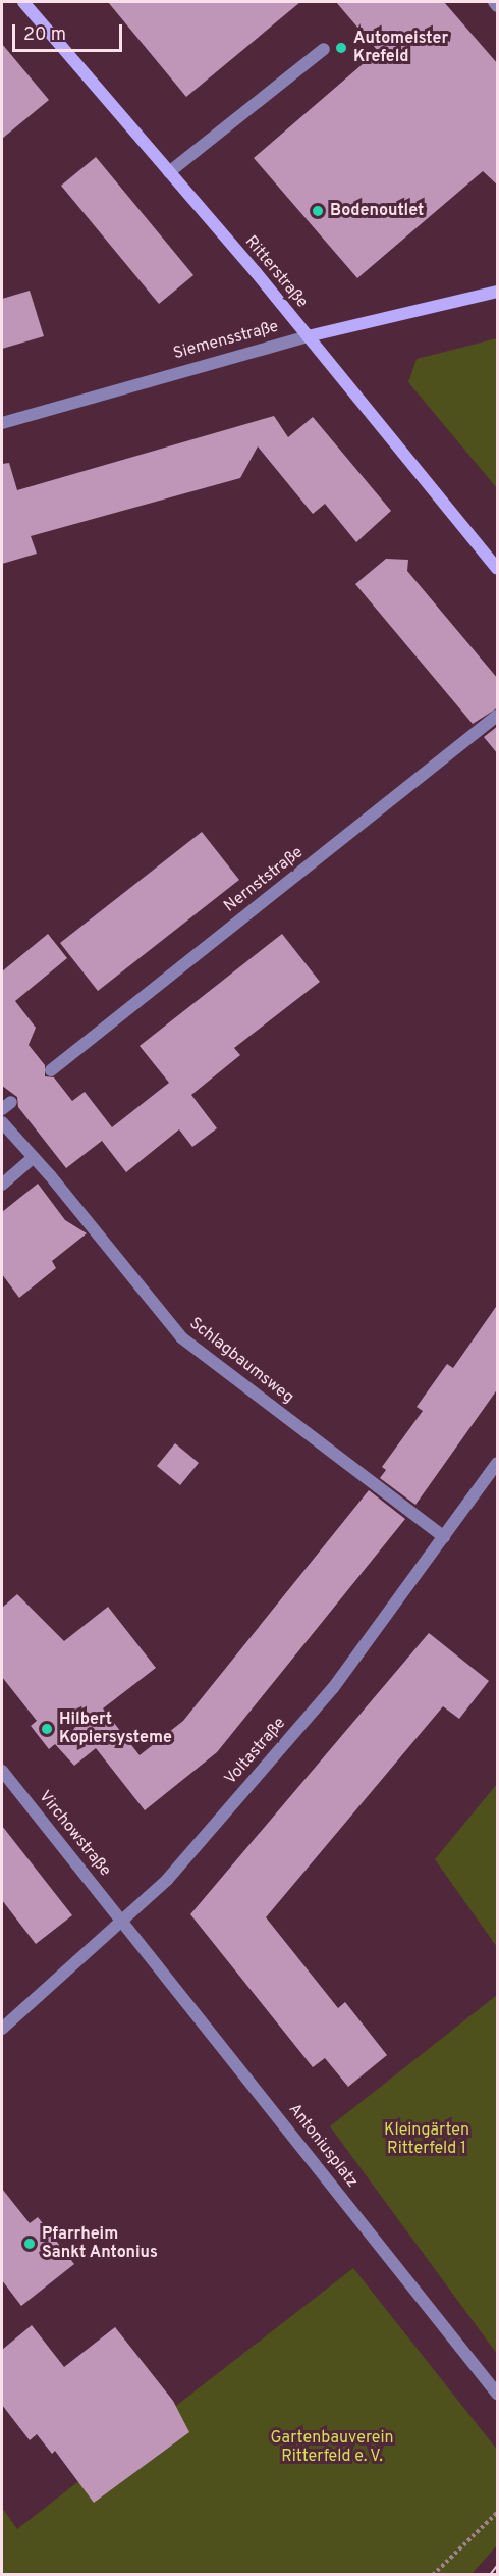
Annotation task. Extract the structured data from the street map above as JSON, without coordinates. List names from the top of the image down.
{
  "streets": {
    "main road": ["Ritterstraße", "Siemensstraße"],
    "street": [
      "Nernststraße",
      "Schlagbaumsweg",
      "Voltastraße",
      "Virchowstraße",
      "Antoniusplatz"
    ]
  },
  "crossings": [
    ["Ritterstraße", "Siemensstraße"],
    ["Schlagbaumsweg", "Voltastraße"],
    ["Voltastraße", "Virchowstraße"],
    ["Voltastraße", "Antoniusplatz"],
    ["Virchowstraße", "Antoniusplatz"]
  ],
  "parks": ["Kleingärten Ritterfeld 1", "Gartenbauverein Ritterfeld e. V."],
  "places": [
    "Automeister Krefeld",
    "Bodenoutlet",
    "Hilbert Kopiersysteme",
    "Pfarrheim Sankt Antonius"
  ],
  "scale_bar": "20 m"
}
